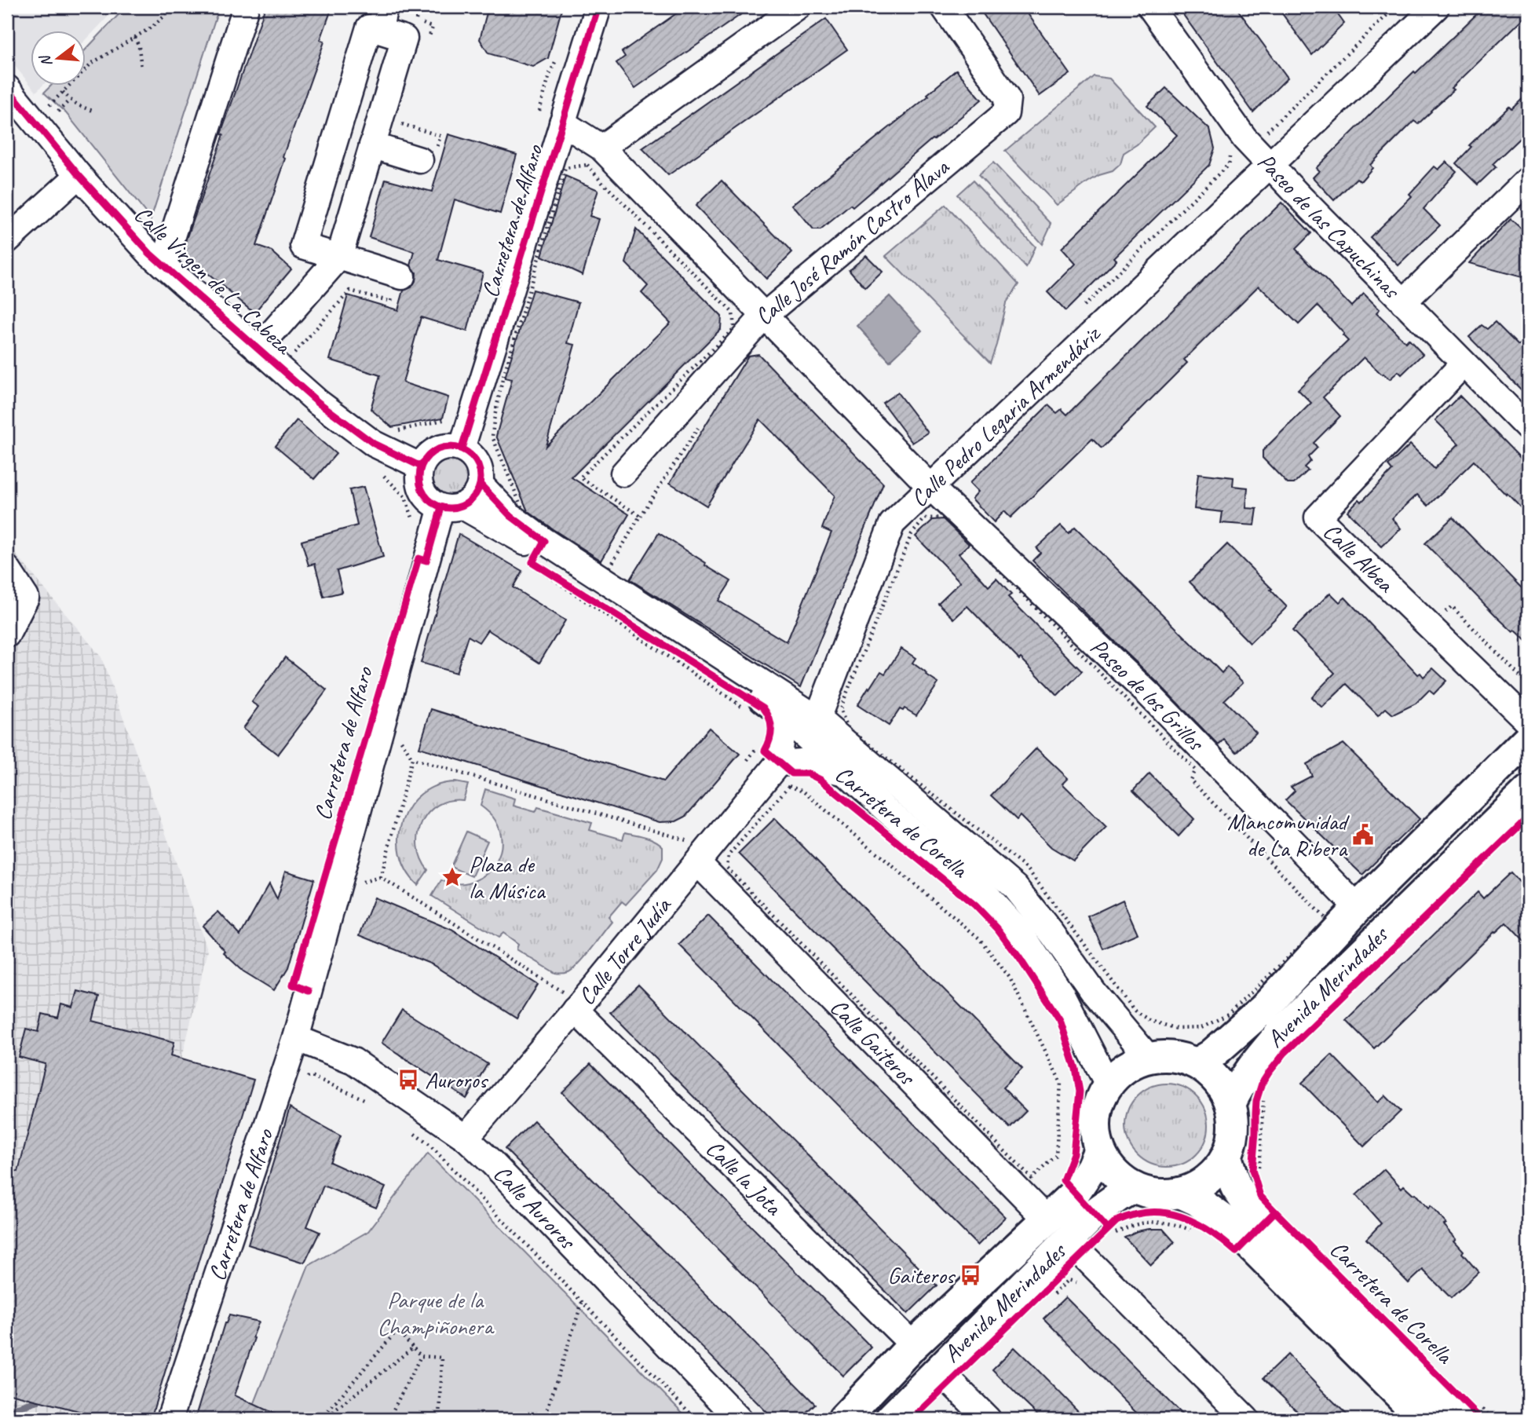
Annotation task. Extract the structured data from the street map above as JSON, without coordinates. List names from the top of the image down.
{
  "streets": {
    "main road": ["Carretera de Corella", "Avenida Merindades"],
    "street": [
      "Carretera de Alfaro",
      "Paseo de las Capuchinas",
      "Calle José Ramón Castro Álava",
      "Calle Virgen de La Cabeza",
      "Calle Pedro Legaria Armendáriz",
      "Calle Albea",
      "Paseo de los Grillos",
      "Calle Torre Judía",
      "Calle Gaiteros",
      "Calle la Jota",
      "Calle Auroros"
    ]
  },
  "crossings": [
    ["Carretera de Alfaro", "Calle Virgen de La Cabeza"],
    ["Carretera de Alfaro", "Paseo de los Grillos"],
    ["Carretera de Alfaro", "Carretera de Corella"],
    ["Carretera de Alfaro", "Calle Auroros"],
    ["Paseo de las Capuchinas", "Calle Pedro Legaria Armendáriz"],
    ["Paseo de las Capuchinas", "Calle Albea"],
    ["Calle José Ramón Castro Álava", "Paseo de los Grillos"],
    ["Calle Virgen de La Cabeza", "Carretera de Corella"],
    ["Calle Pedro Legaria Armendáriz", "Paseo de los Grillos"],
    ["Calle Pedro Legaria Armendáriz", "Carretera de Corella"],
    ["Paseo de los Grillos", "Avenida Merindades"],
    ["Carretera de Corella", "Avenida Merindades"],
    ["Calle Torre Judía", "Calle Gaiteros"],
    ["Calle Torre Judía", "Calle la Jota"],
    ["Calle Torre Judía", "Calle Auroros"],
    ["Avenida Merindades", "Calle Gaiteros"],
    ["Avenida Merindades", "Calle la Jota"]
  ],
  "parks": ["Parque de la Champiñonera"],
  "places": {
    "public building": ["Mancomunidad de La Ribera"],
    "place": ["Plaza de la Música"],
    "bus stop": ["Auroros", "Gaiteros"]
  },
  "north": "left"
}
